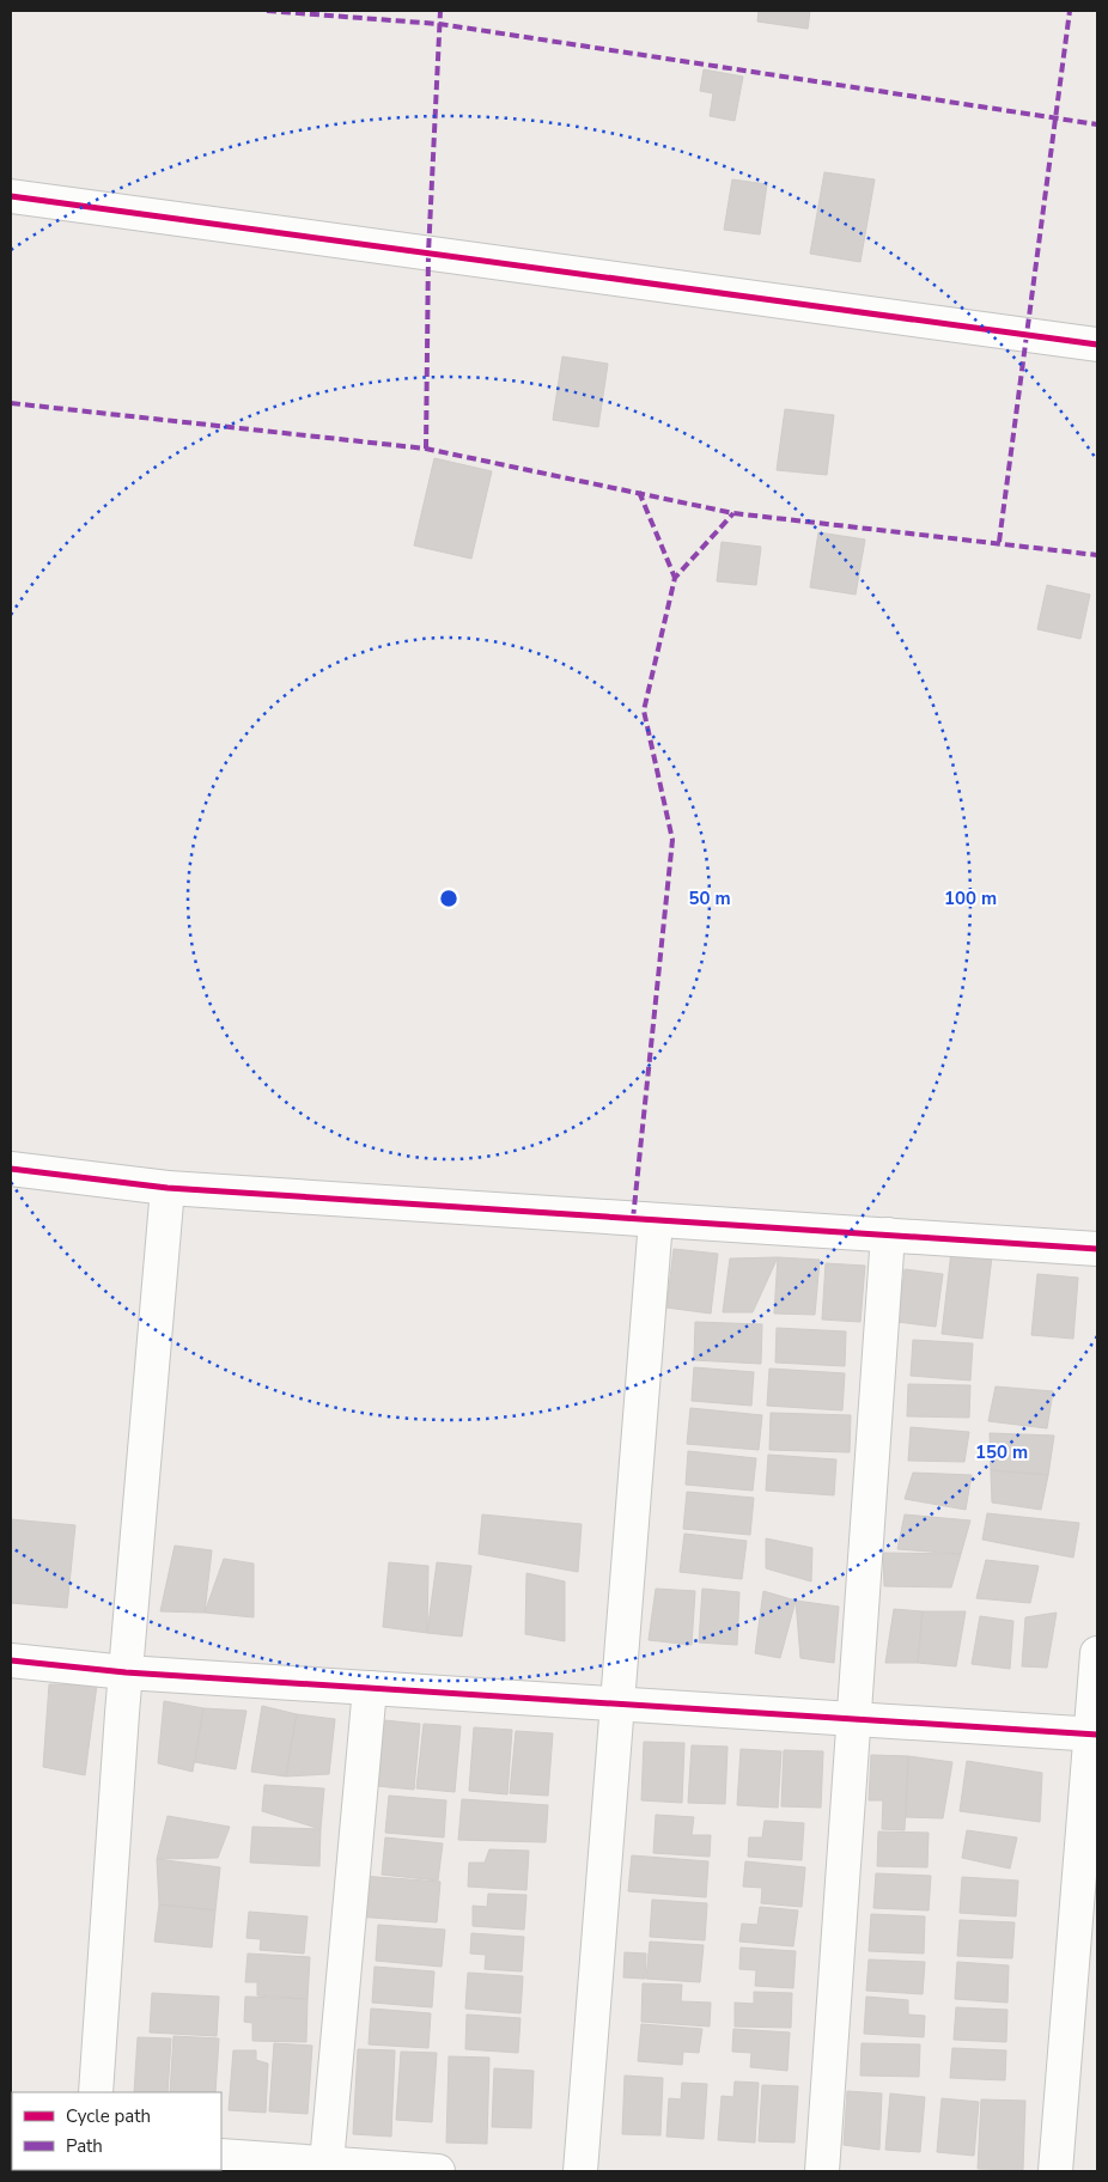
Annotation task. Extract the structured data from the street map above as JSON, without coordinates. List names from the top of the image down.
{
  "legend": ["Cycle path", "Path"],
  "rings": ["50 m", "100 m", "150 m"]
}
